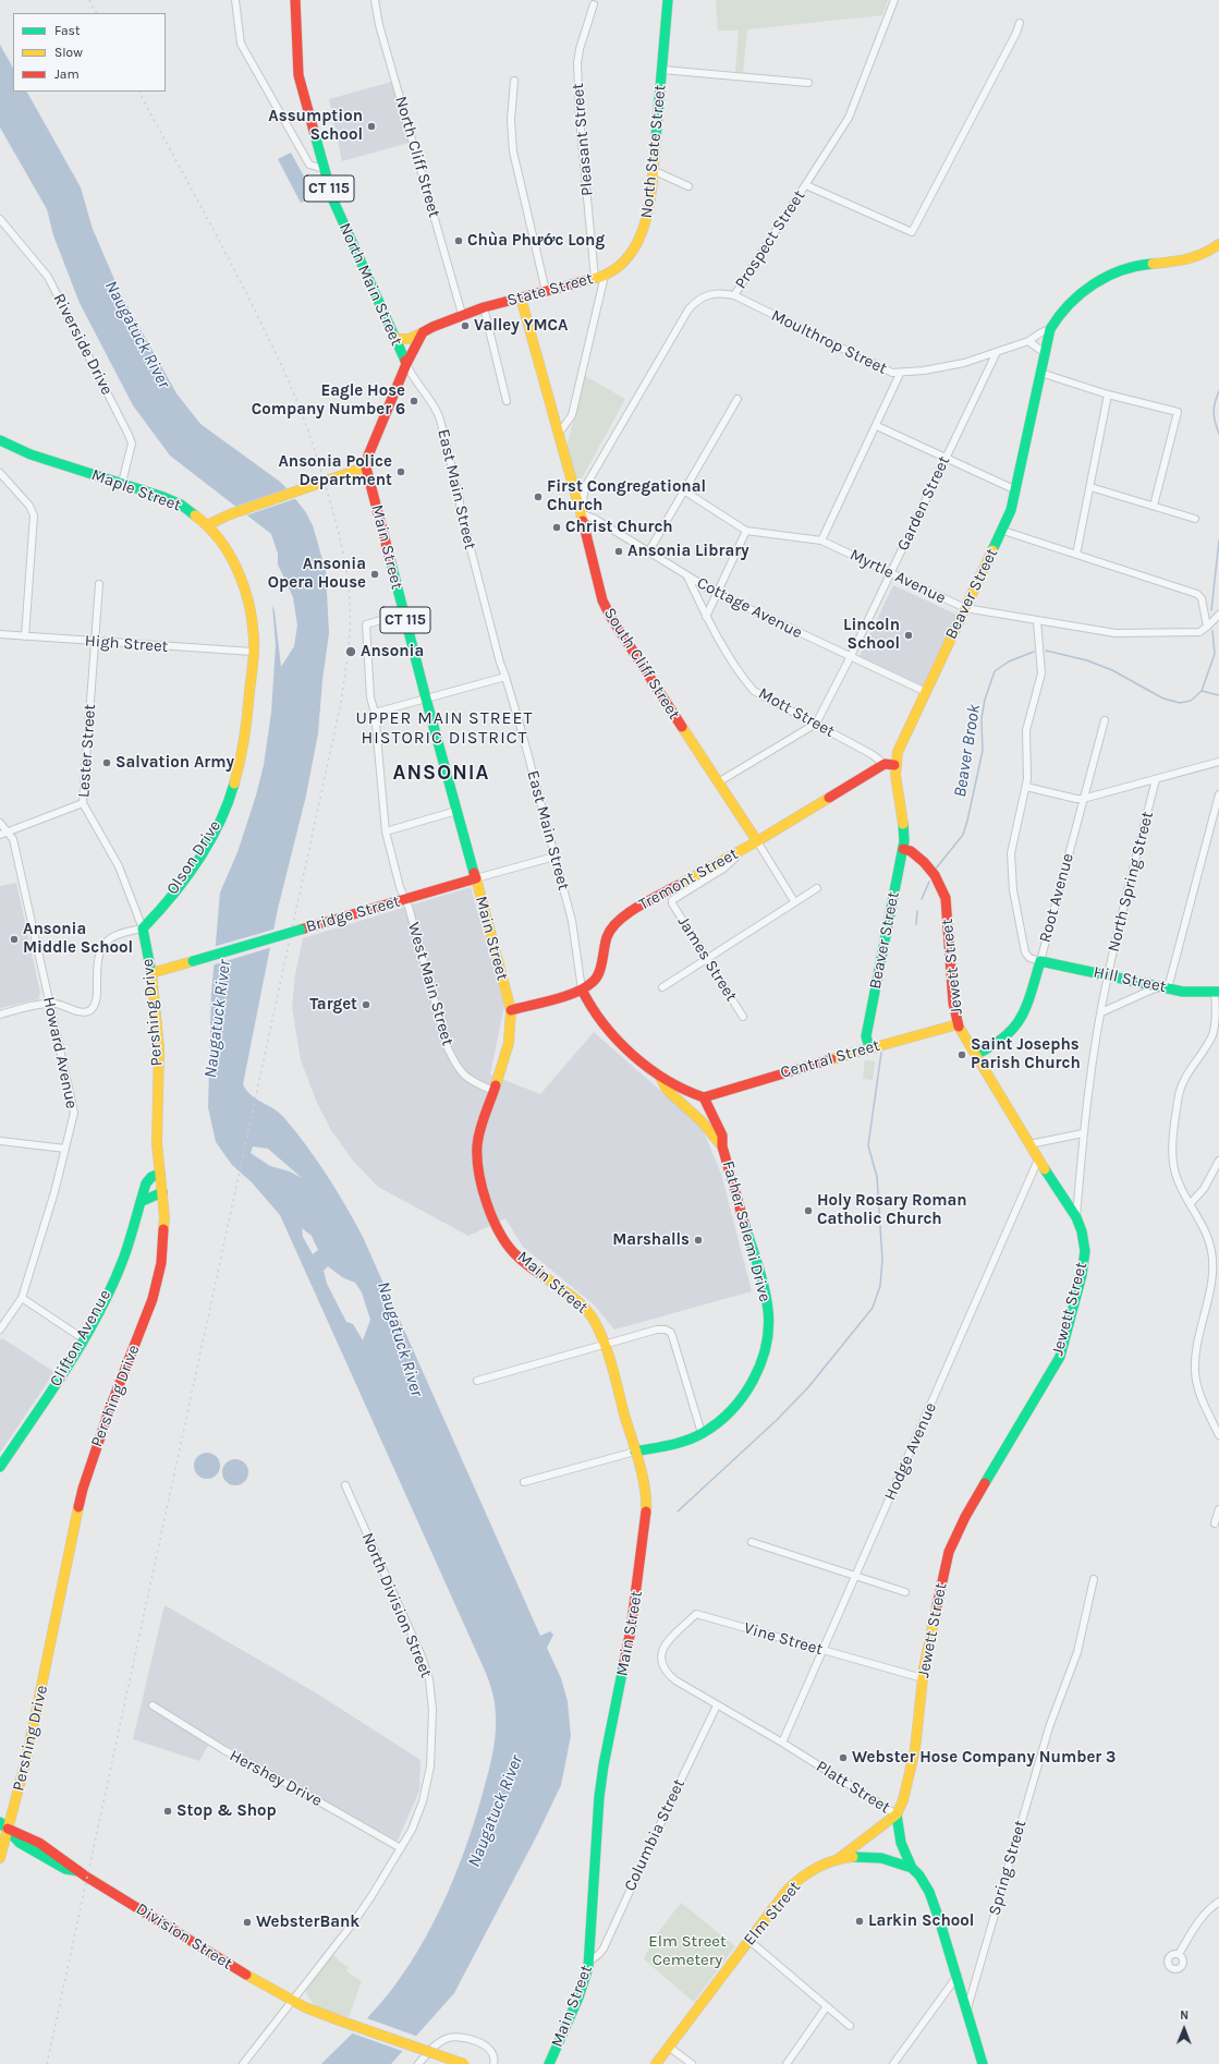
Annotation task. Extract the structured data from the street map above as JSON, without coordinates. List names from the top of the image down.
{
  "streets": {
    "main road": [
      "North State Street",
      "CT 115",
      "North Main Street",
      "State Street",
      "East Main Street",
      "Maple Street",
      "Main Street",
      "Beaver Street",
      "South Cliff Street",
      "Olson Drive",
      "Tremont Street",
      "Root Avenue",
      "Bridge Street",
      "Jewett Street",
      "Hill Street",
      "Pershing Drive",
      "Central Street",
      "Father Salemi Drive",
      "Clifton Avenue",
      "Platt Street",
      "Elm Street",
      "Division Street"
    ],
    "street": [
      "Pleasant Street",
      "North Cliff Street",
      "Prospect Street",
      "Moulthrop Street",
      "Riverside Drive",
      "Garden Street",
      "Myrtle Avenue",
      "Cottage Avenue",
      "High Street",
      "Mott Street",
      "Lester Street",
      "North Spring Street",
      "James Street",
      "West Main Street",
      "Howard Avenue",
      "Hodge Avenue",
      "North Division Street",
      "Vine Street",
      "Hershey Drive",
      "Columbia Street",
      "Spring Street"
    ]
  },
  "crossings": [
    ["Pleasant Street", "North State Street"],
    ["Pleasant Street", "State Street"],
    ["North State Street", "State Street"],
    ["North Cliff Street", "State Street"],
    ["Prospect Street", "Moulthrop Street"],
    ["Prospect Street", "Cottage Avenue"],
    ["Prospect Street", "South Cliff Street"],
    ["North Main Street", "State Street"],
    ["North Main Street", "East Main Street"],
    ["North Main Street", "Main Street"],
    ["State Street", "South Cliff Street"],
    ["Moulthrop Street", "Garden Street"],
    ["Moulthrop Street", "Beaver Street"],
    ["Riverside Drive", "Maple Street"],
    ["East Main Street", "Main Street"],
    ["East Main Street", "Tremont Street"],
    ["East Main Street", "Bridge Street"],
    ["East Main Street", "Central Street"],
    ["East Main Street", "Father Salemi Drive"],
    ["Garden Street", "Myrtle Avenue"],
    ["Garden Street", "Cottage Avenue"],
    ["Garden Street", "Mott Street"],
    ["Main Street", "Tremont Street"],
    ["Main Street", "Bridge Street"],
    ["Main Street", "West Main Street"],
    ["Main Street", "Father Salemi Drive"],
    ["Main Street", "Columbia Street"],
    ["Myrtle Avenue", "Beaver Street"],
    ["Beaver Street", "Cottage Avenue"],
    ["Beaver Street", "Mott Street"],
    ["Beaver Street", "Tremont Street"],
    ["Beaver Street", "Jewett Street"],
    ["Beaver Street", "Central Street"],
    ["Cottage Avenue", "South Cliff Street"],
    ["Cottage Avenue", "Mott Street"],
    ["High Street", "Lester Street"],
    ["High Street", "Olson Drive"],
    ["South Cliff Street", "Tremont Street"],
    ["South Cliff Street", "James Street"],
    ["Mott Street", "Tremont Street"],
    ["Lester Street", "Olson Drive"],
    ["Lester Street", "Pershing Drive"],
    ["Olson Drive", "Pershing Drive"],
    ["Tremont Street", "James Street"],
    ["North Spring Street", "Jewett Street"],
    ["North Spring Street", "Hill Street"],
    ["Root Avenue", "Jewett Street"],
    ["Root Avenue", "Hill Street"],
    ["Bridge Street", "West Main Street"],
    ["Bridge Street", "Pershing Drive"],
    ["Jewett Street", "Central Street"],
    ["Jewett Street", "Hodge Avenue"],
    ["Jewett Street", "Vine Street"],
    ["Jewett Street", "Platt Street"],
    ["Jewett Street", "Elm Street"],
    ["Pershing Drive", "Clifton Avenue"],
    ["Pershing Drive", "Division Street"],
    ["Central Street", "Father Salemi Drive"],
    ["Hodge Avenue", "Vine Street"],
    ["Hodge Avenue", "Platt Street"],
    ["North Division Street", "Hershey Drive"],
    ["North Division Street", "Division Street"],
    ["Vine Street", "Platt Street"],
    ["Platt Street", "Columbia Street"],
    ["Platt Street", "Spring Street"],
    ["Platt Street", "Elm Street"]
  ],
  "districts": ["UPPER MAIN STREET HISTORIC DISTRICT", "ANSONIA"],
  "water": ["Naugatuck River", "Beaver Brook"],
  "parks": ["Elm Street Cemetery"],
  "places": [
    "Assumption School",
    "Chùa Phước Long",
    "Valley YMCA",
    "Eagle Hose Company Number 6",
    "Ansonia Police Department",
    "First Congregational Church",
    "Christ Church",
    "Ansonia Library",
    "Ansonia Opera House",
    "Lincoln School",
    "Ansonia",
    "Salvation Army",
    "Ansonia Middle School",
    "Target",
    "Saint Josephs Parish Church",
    "Holy Rosary Roman Catholic Church",
    "Marshalls",
    "Webster Hose Company Number 3",
    "Stop & Shop",
    "Larkin School",
    "WebsterBank"
  ],
  "legend": ["Fast", "Slow", "Jam"],
  "north": "top"
}
